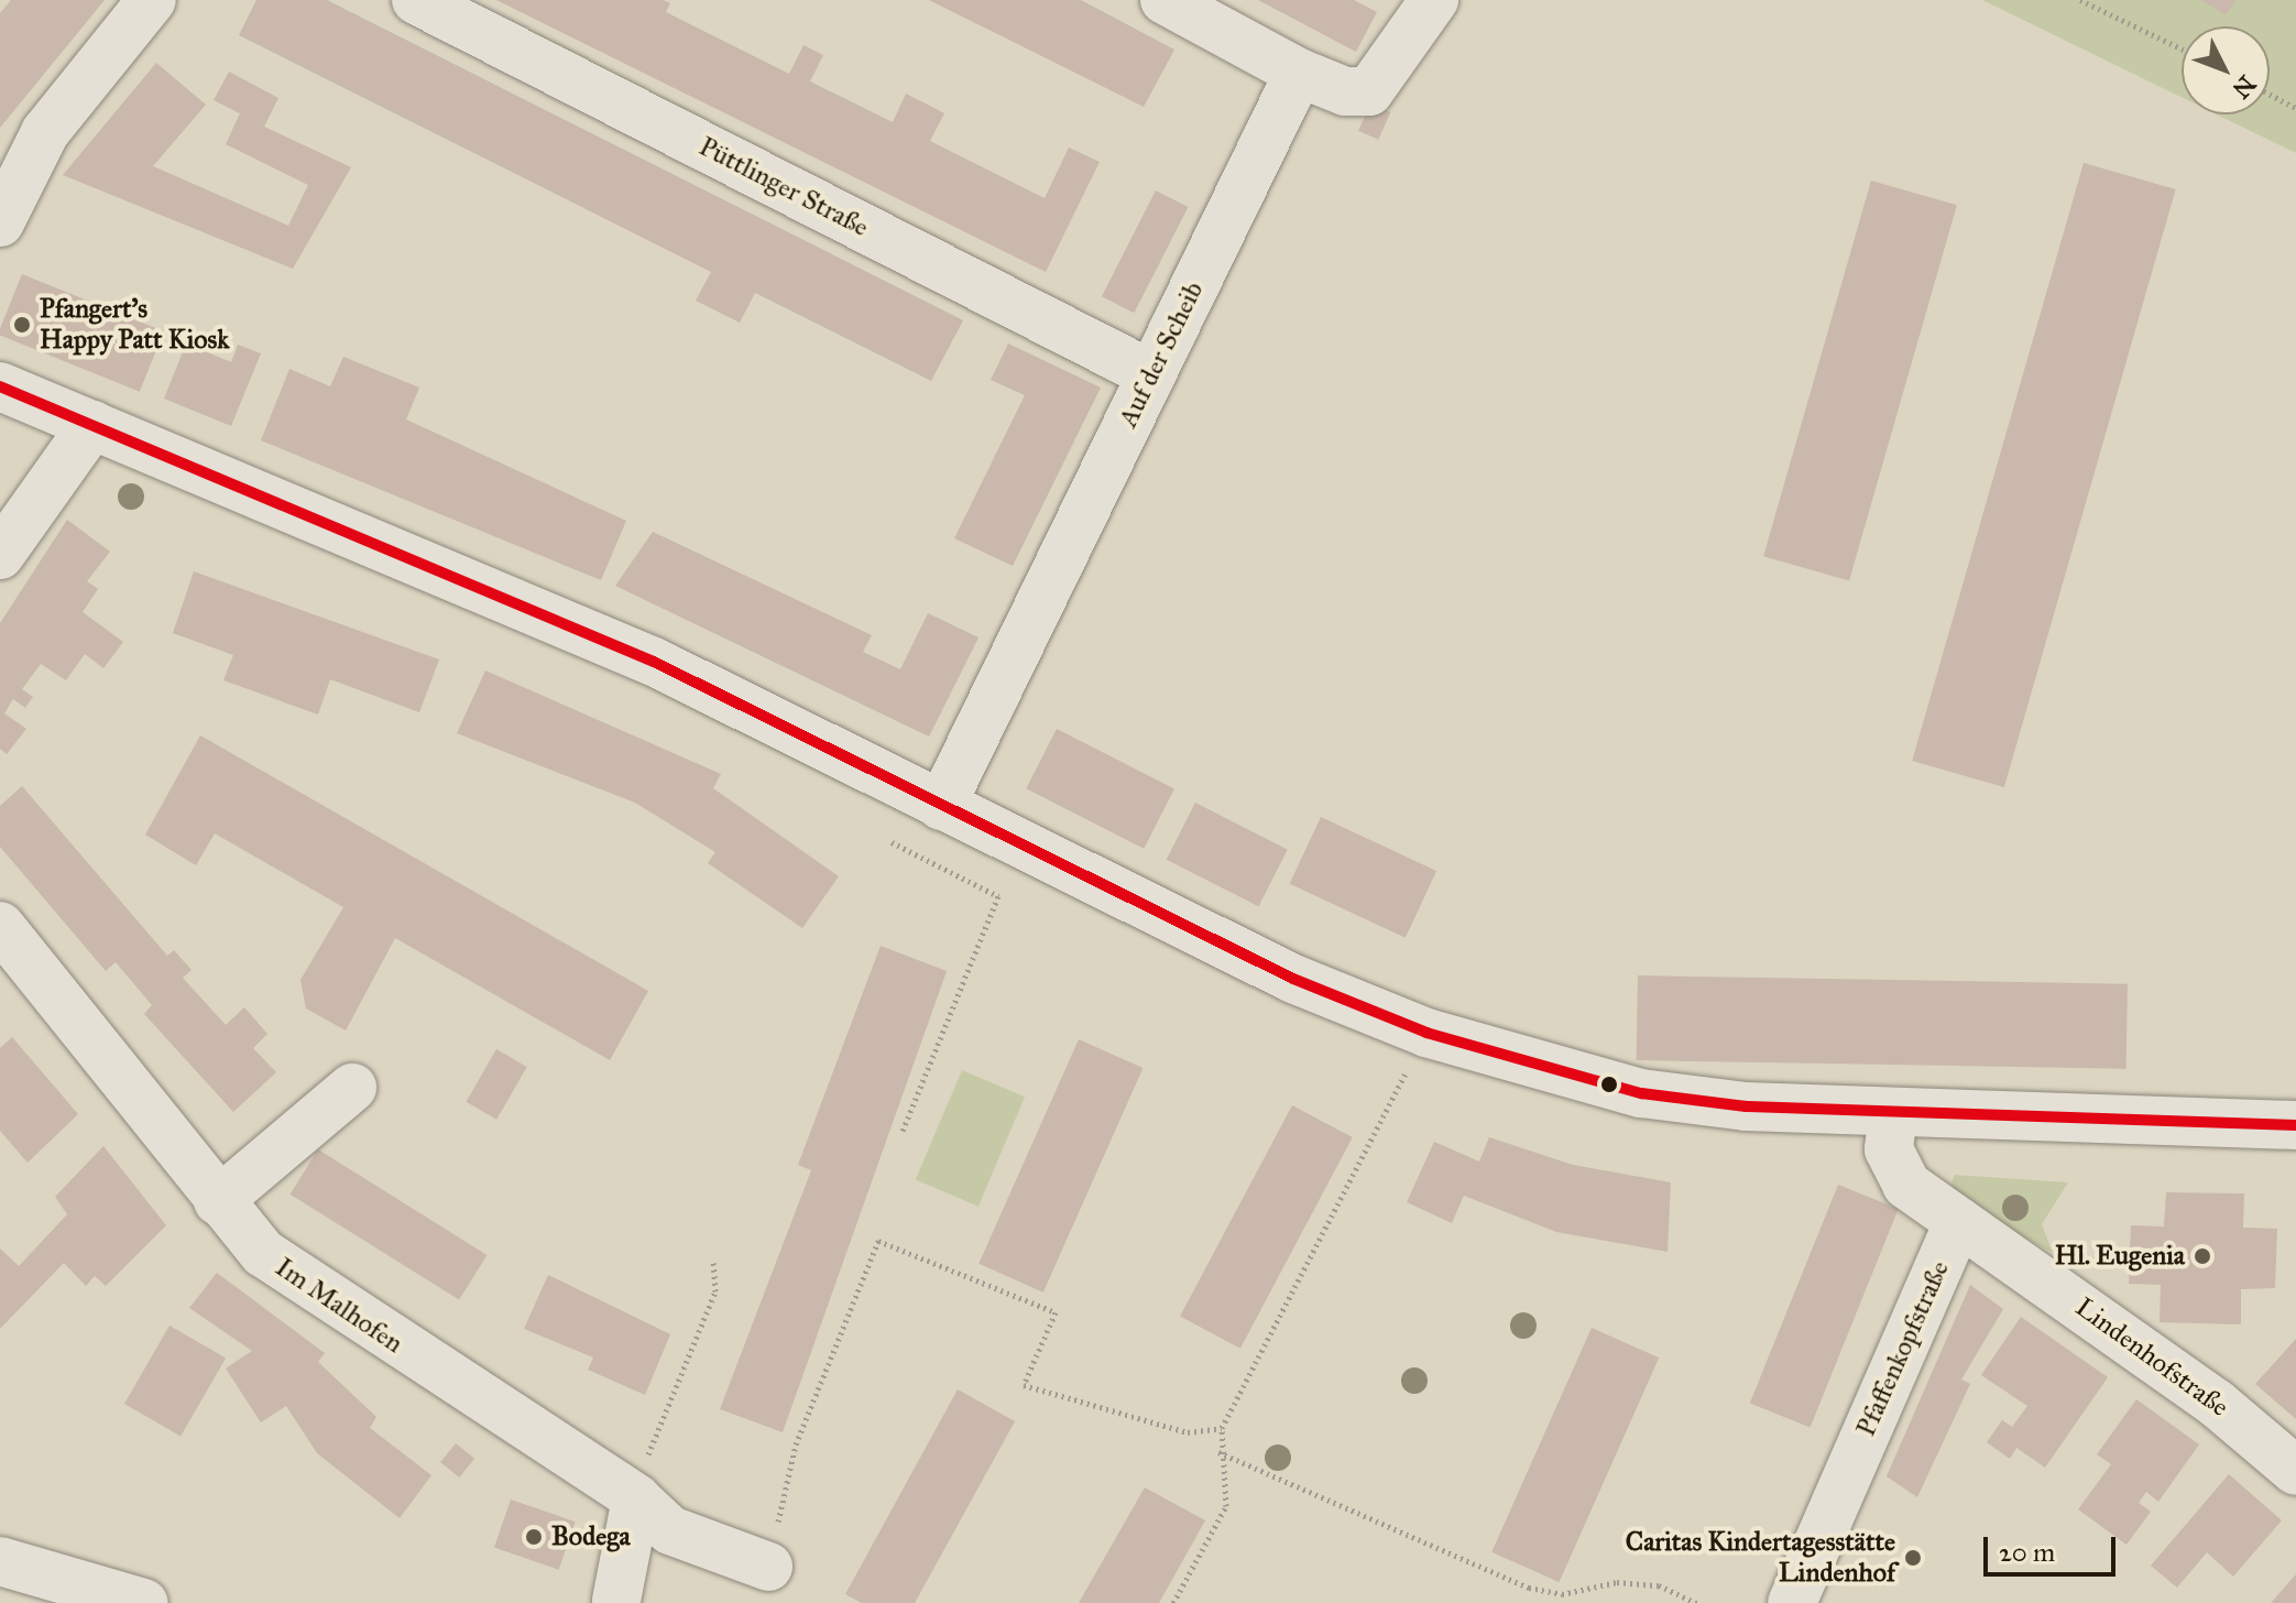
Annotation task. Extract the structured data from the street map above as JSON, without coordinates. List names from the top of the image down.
{
  "streets": {
    "street": [
      "Püttlinger Straße",
      "Auf der Scheib",
      "Im Malhofen",
      "Pfaffenkopfstraße",
      "Lindenhofstraße"
    ]
  },
  "crossings": [
    ["Püttlinger Straße", "Auf der Scheib"],
    ["Pfaffenkopfstraße", "Lindenhofstraße"]
  ],
  "places": [
    "Pfangert's Happy Patt Kiosk",
    "Hl. Eugenia",
    "Bodega",
    "Caritas Kindertagesstätte Lindenhof"
  ],
  "scale_bar": "20 m",
  "north": "bottom right"
}
